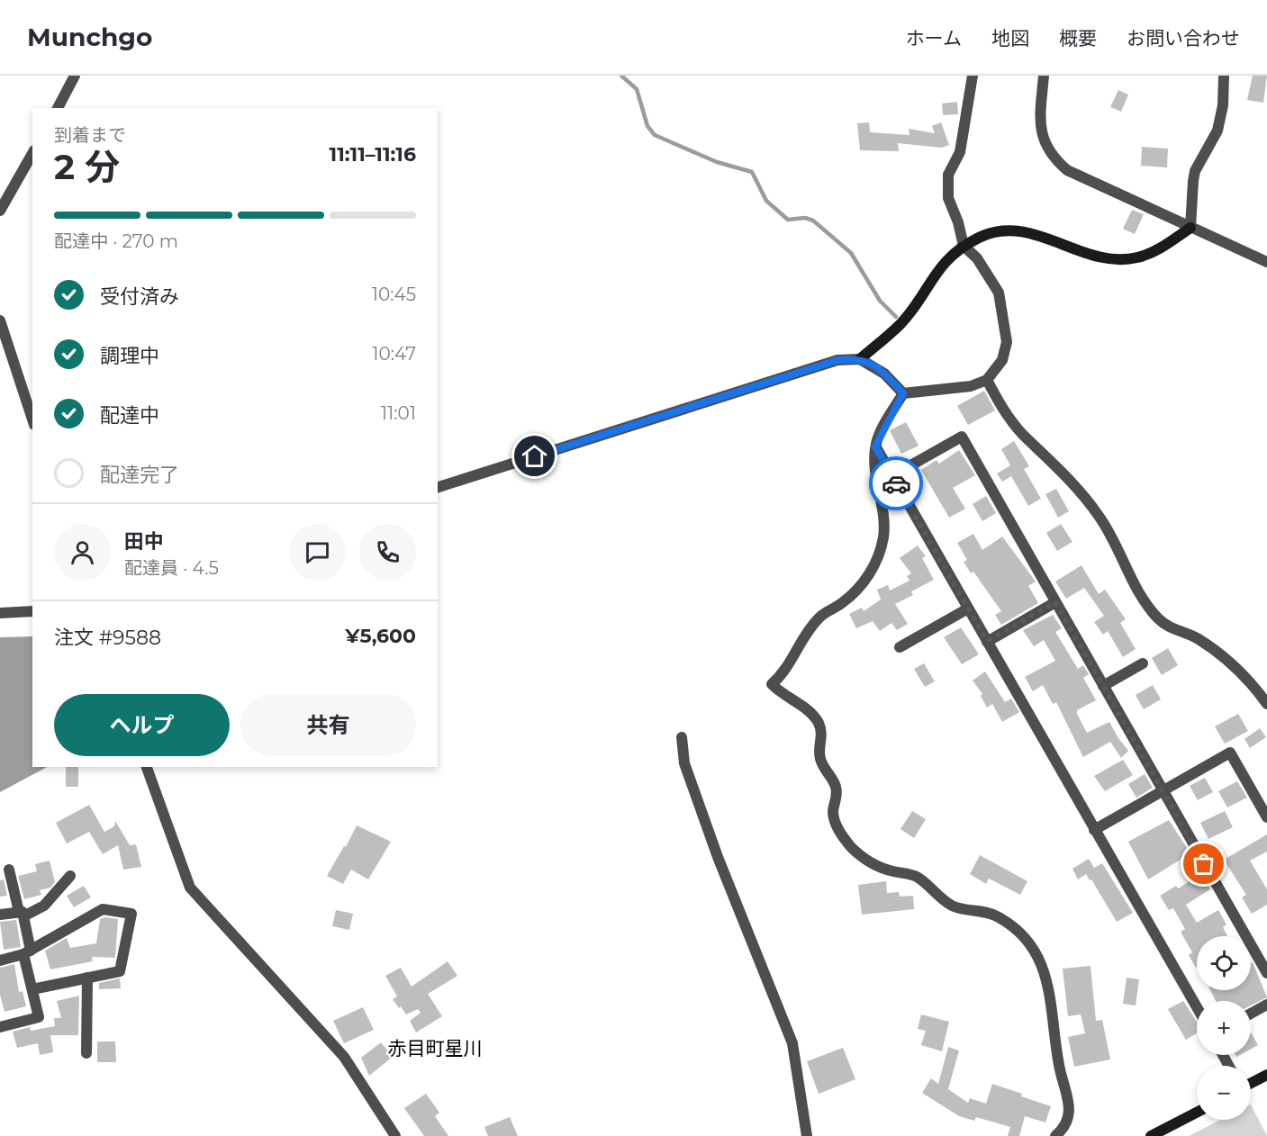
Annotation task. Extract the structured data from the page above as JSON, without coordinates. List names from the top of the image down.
{
  "districts": ["赤目町星川"],
  "page": {
    "header": "Munchgo",
    "nav": [
      "ホーム",
      "地図",
      "概要",
      "お問い合わせ"
    ],
    "heading": ["2 分", "到着まで", "11:11–11:16"],
    "panel": [
      "田中",
      "配達員 · 4.5",
      "注文 #9588",
      "¥5,600"
    ],
    "bar": "配達中 · 270 m",
    "list": [
      ["受付済み", "10:45"],
      ["調理中", "10:47"],
      ["配達中", "11:01"],
      "配達完了"
    ],
    "buttons": ["ヘルプ", "共有"],
    "map_buttons": ["+", "−"]
  }
}
